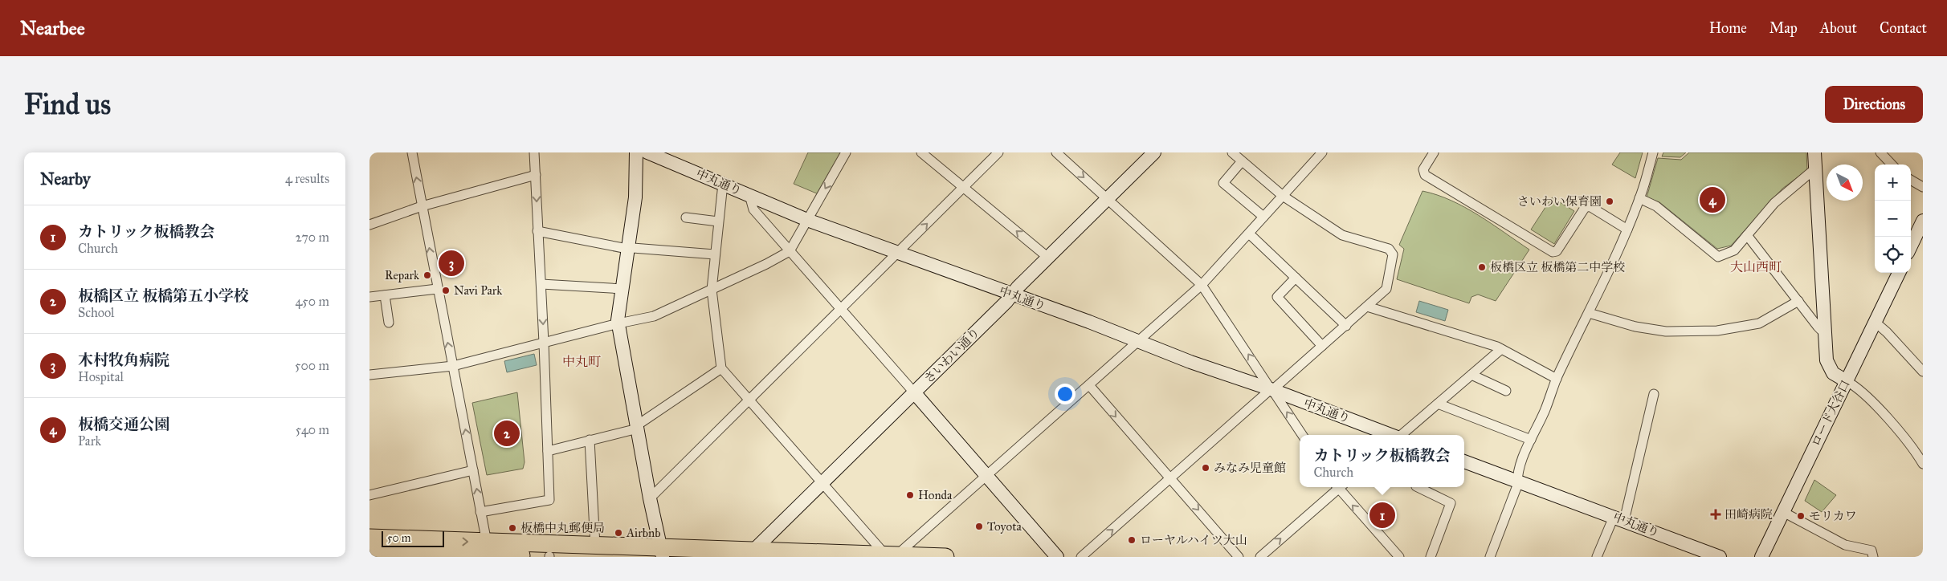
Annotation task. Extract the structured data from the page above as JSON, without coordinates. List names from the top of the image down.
{
  "streets": {
    "street": ["中丸通り", "さいわい通り", "ロード大谷口"]
  },
  "crossings": [
    ["中丸通り", "さいわい通り"]
  ],
  "districts": ["大山西町", "中丸町"],
  "places": {
    "other": [
      "さいわい保育園",
      "板橋区立 板橋第二中学校",
      "Repark",
      "Navi Park",
      "みなみ児童館",
      "Honda",
      "モリカワ",
      "Toyota",
      "板橋中丸郵便局",
      "Airbnb",
      "ローヤルハイツ大山"
    ],
    "health": ["田崎病院"]
  },
  "scale_bar": "50 m",
  "north": "bottom right",
  "page": {
    "header": "Nearbee",
    "nav": [
      "Home",
      "Map",
      "About",
      "Contact"
    ],
    "buttons": "Directions",
    "title": "Find us",
    "heading": ["Nearby", "4 results"],
    "map_buttons": ["+", "−"],
    "pins": [
      "4",
      "3",
      "2",
      "1"
    ],
    "list": [
      {
        "mark": "1",
        "name": "カトリック板橋教会",
        "note": "Church",
        "value": "270 m"
      },
      {
        "mark": "2",
        "name": "板橋区立 板橋第五小学校",
        "note": "School",
        "value": "450 m"
      },
      {
        "mark": "3",
        "name": "木村牧角病院",
        "note": "Hospital",
        "value": "500 m"
      },
      {
        "mark": "4",
        "name": "板橋交通公園",
        "note": "Park",
        "value": "540 m"
      }
    ],
    "popup": ["カトリック板橋教会", "Church"],
    "scale": "50 m"
  }
}
